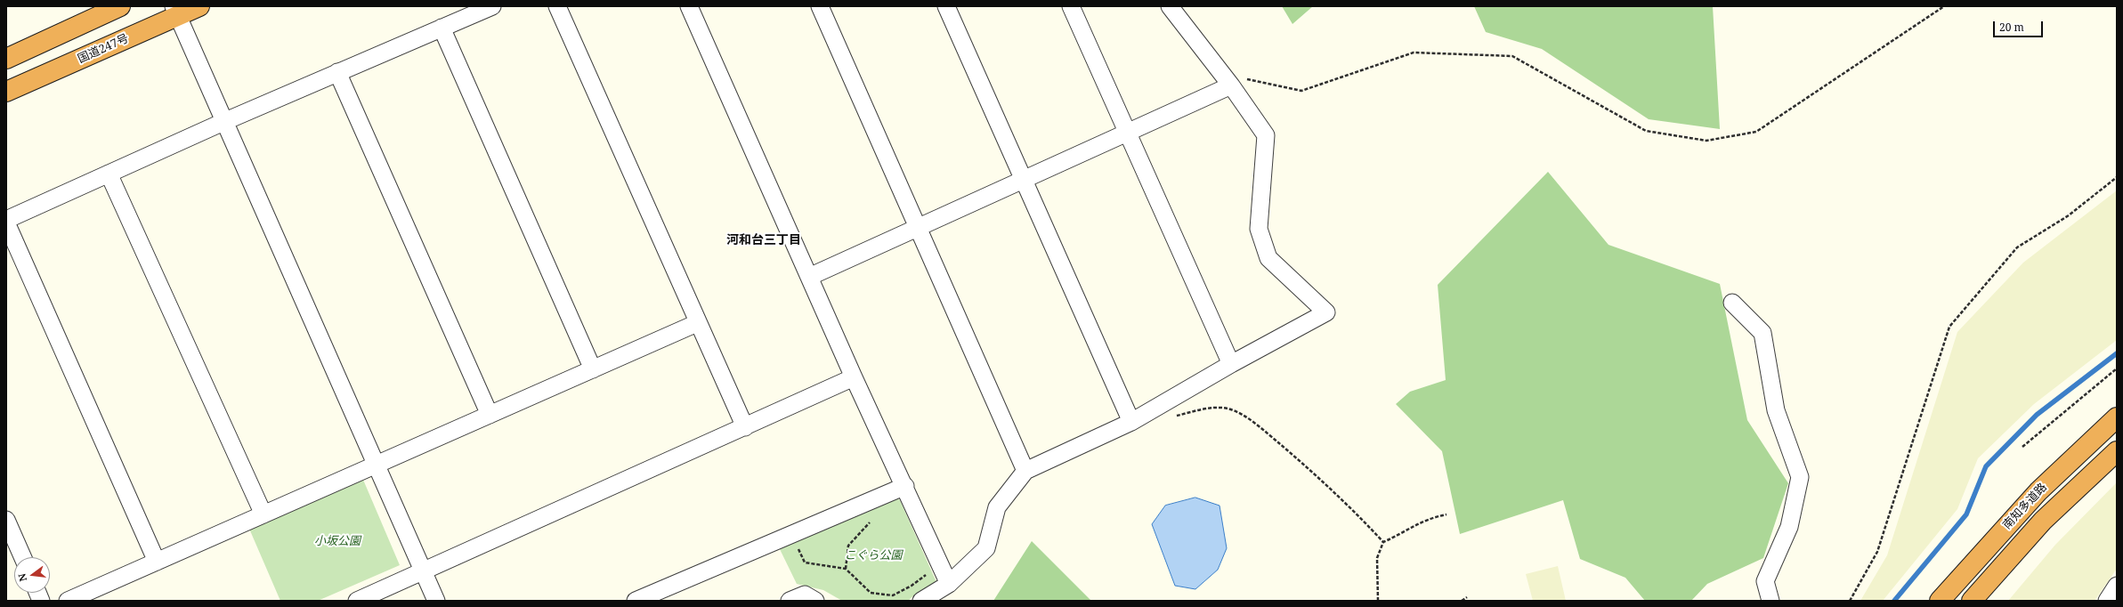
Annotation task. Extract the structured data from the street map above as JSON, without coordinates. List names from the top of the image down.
{
  "streets": {
    "highway": ["国道247号", "南知多道路"]
  },
  "districts": ["河和台三丁目"],
  "parks": ["小坂公園", "こぐら公園"],
  "scale_bar": "20 m",
  "north": "left"
}
